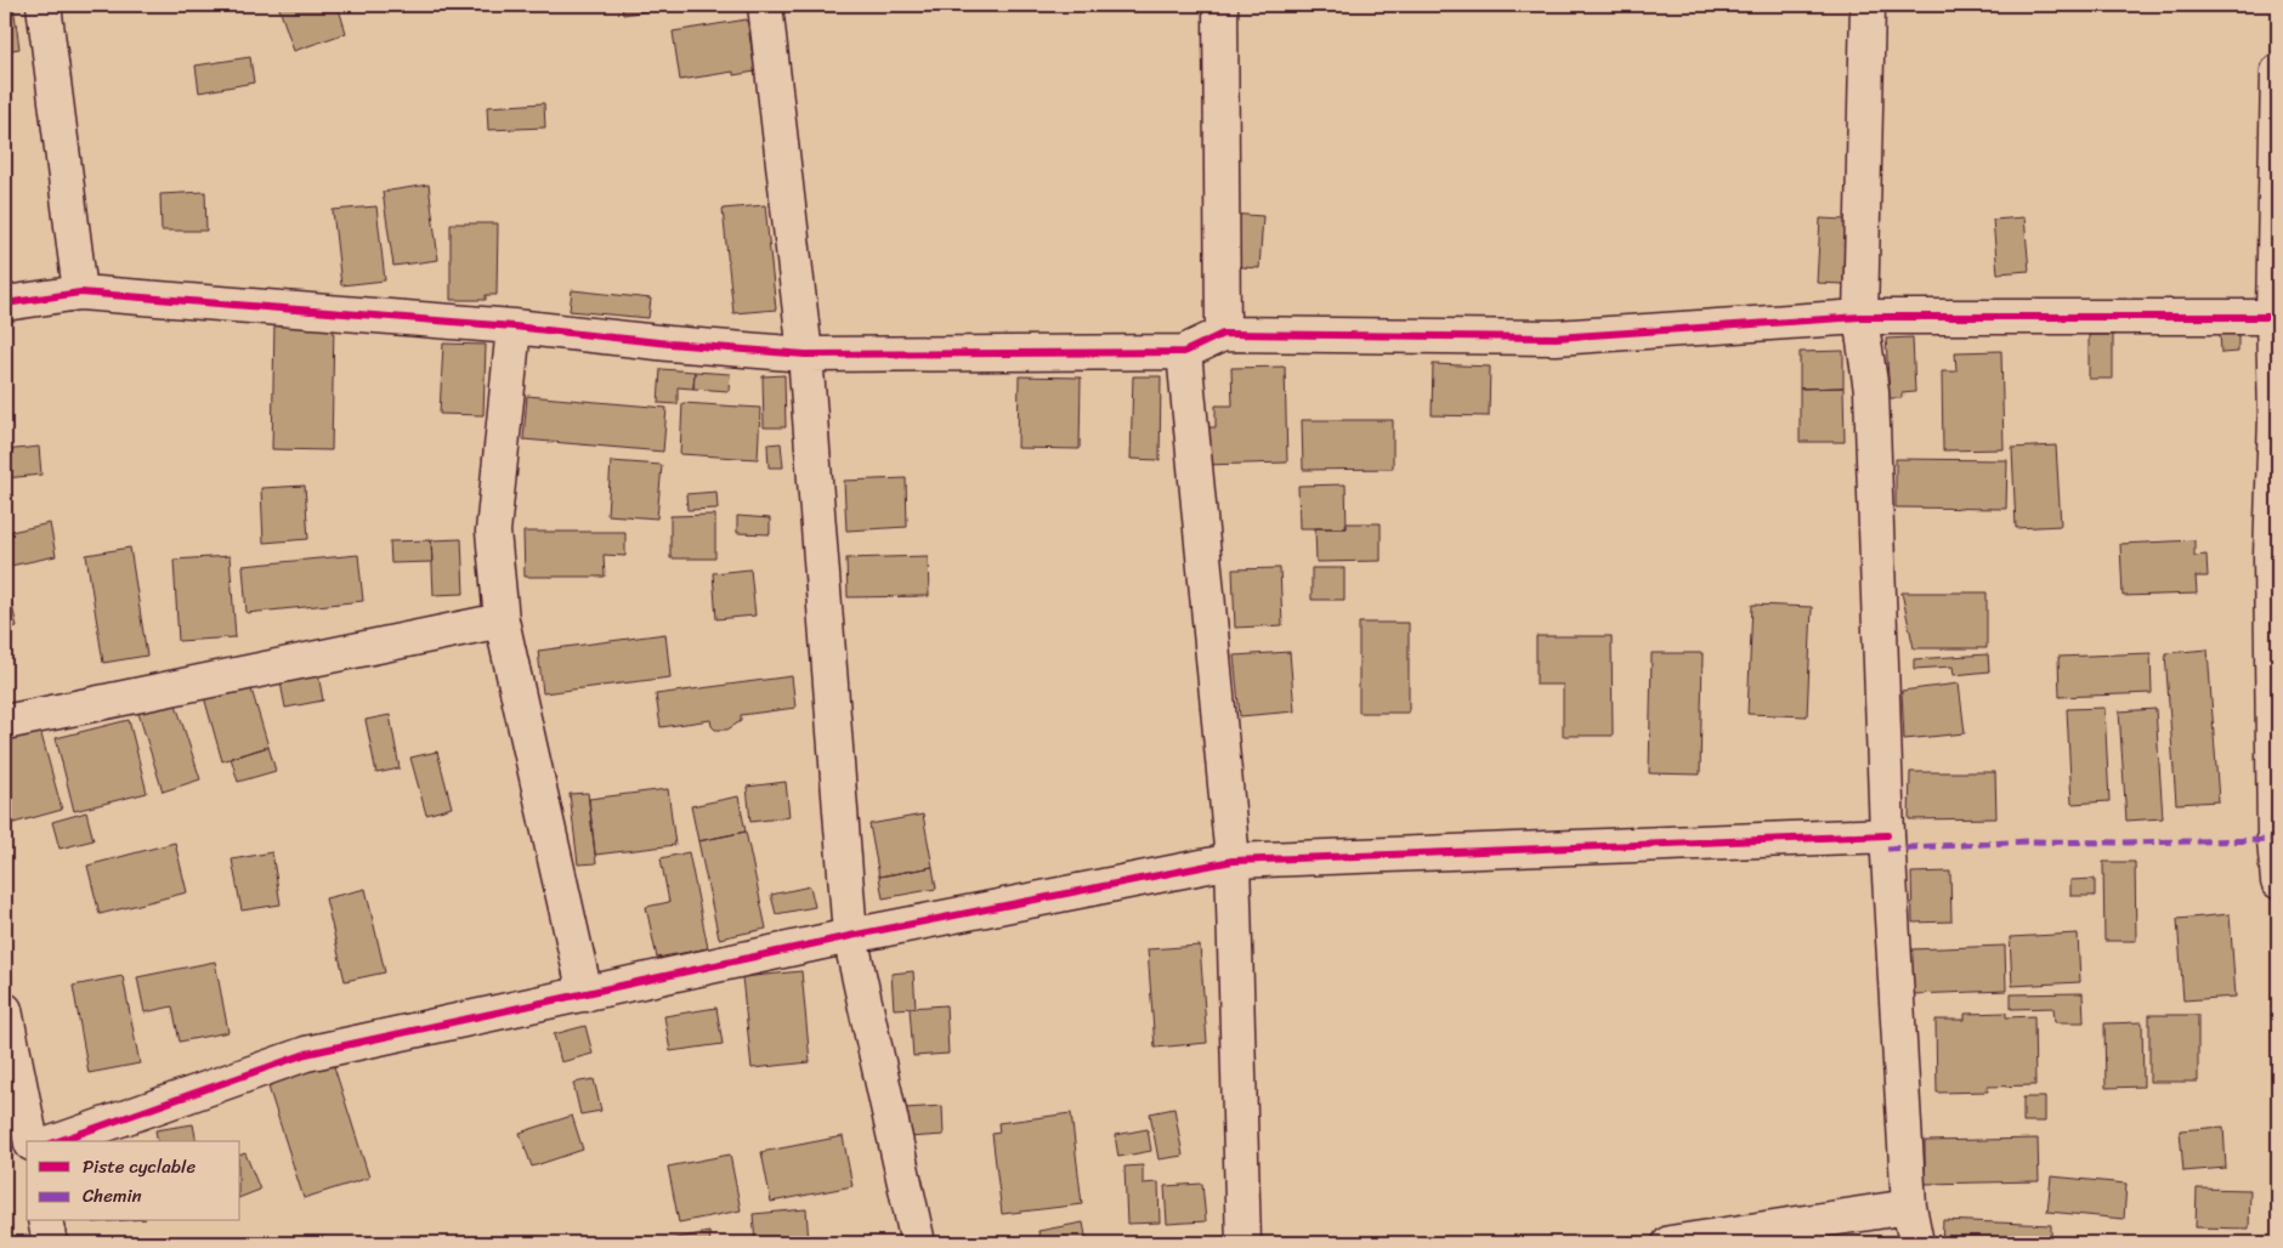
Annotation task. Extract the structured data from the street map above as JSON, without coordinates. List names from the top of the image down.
{
  "legend": ["Piste cyclable", "Chemin"]
}
